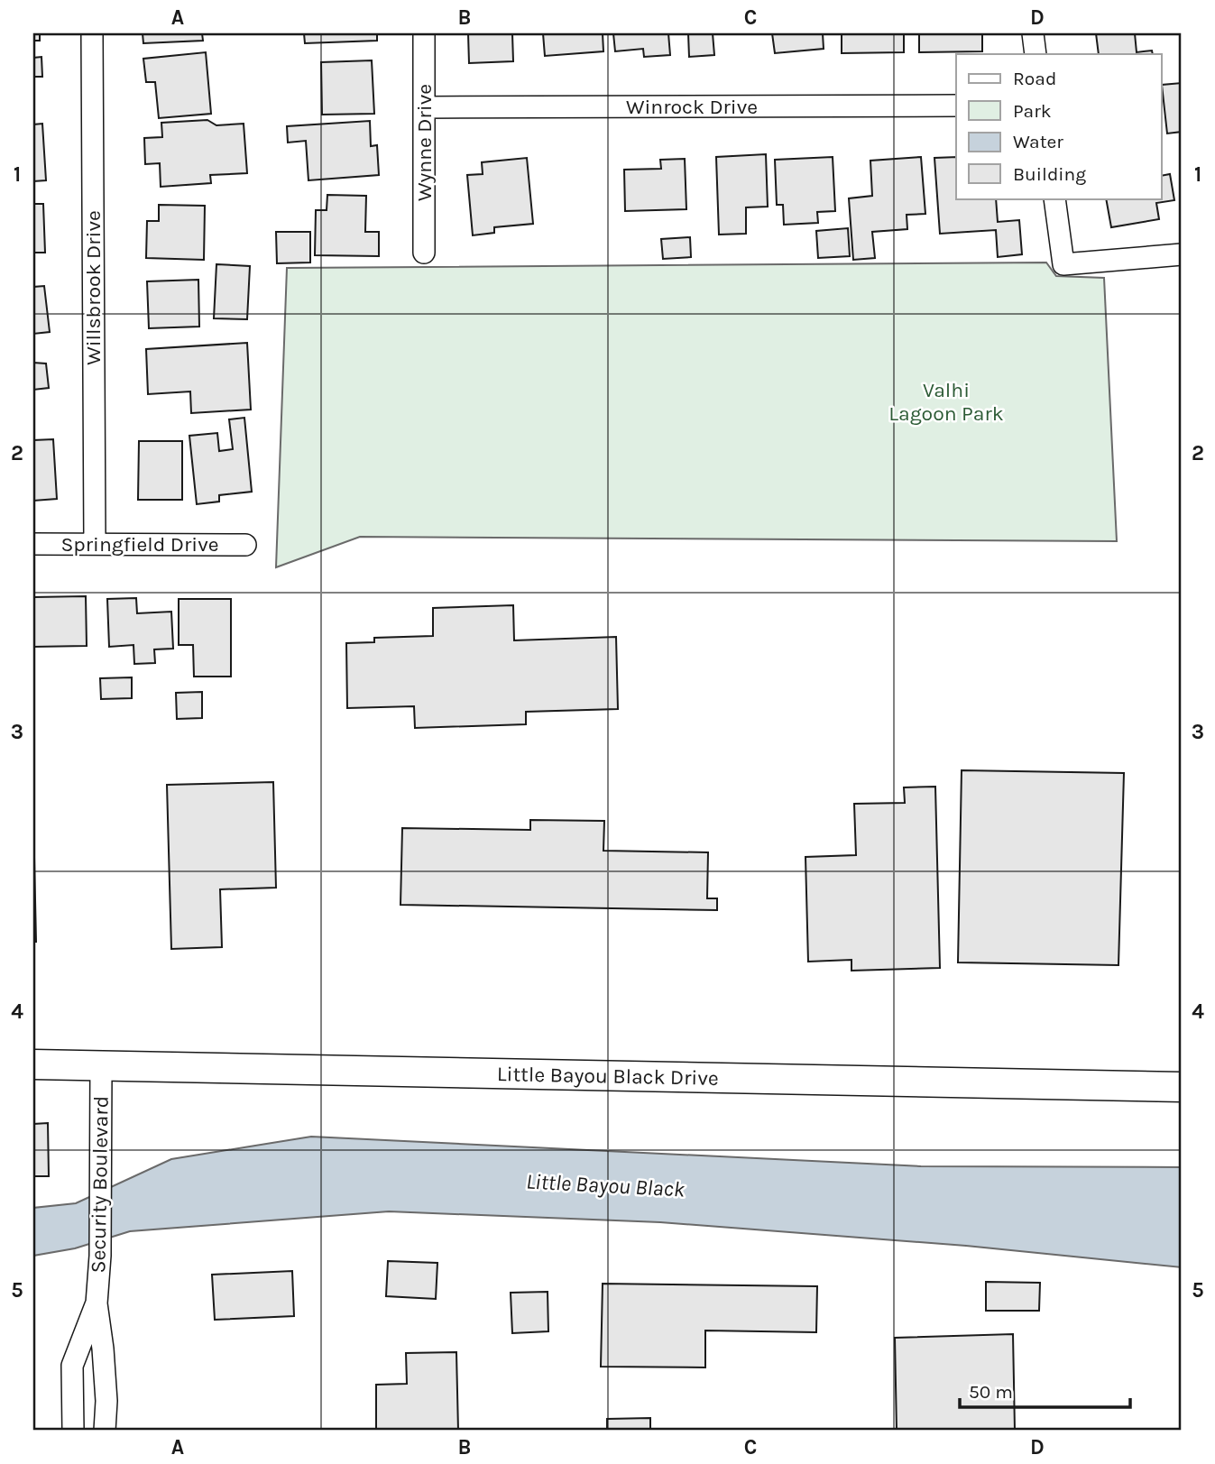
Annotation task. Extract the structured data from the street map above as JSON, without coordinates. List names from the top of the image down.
{
  "streets": {
    "main road": ["Little Bayou Black Drive"],
    "street": [
      "Winrock Drive",
      "Wynne Drive",
      "Willsbrook Drive",
      "Springfield Drive",
      "Security Boulevard"
    ]
  },
  "crossings": [
    ["Winrock Drive", "Wynne Drive"],
    ["Willsbrook Drive", "Springfield Drive"],
    ["Little Bayou Black Drive", "Security Boulevard"]
  ],
  "water": ["Little Bayou Black"],
  "parks": ["Valhi Lagoon Park"],
  "legend": [
    "Road",
    "Park",
    "Water",
    "Building"
  ],
  "scale_bar": "50 m",
  "grid": {
    "columns": [
      "A",
      "B",
      "C",
      "D"
    ],
    "rows": [
      "1",
      "2",
      "3",
      "4",
      "5"
    ]
  }
}
